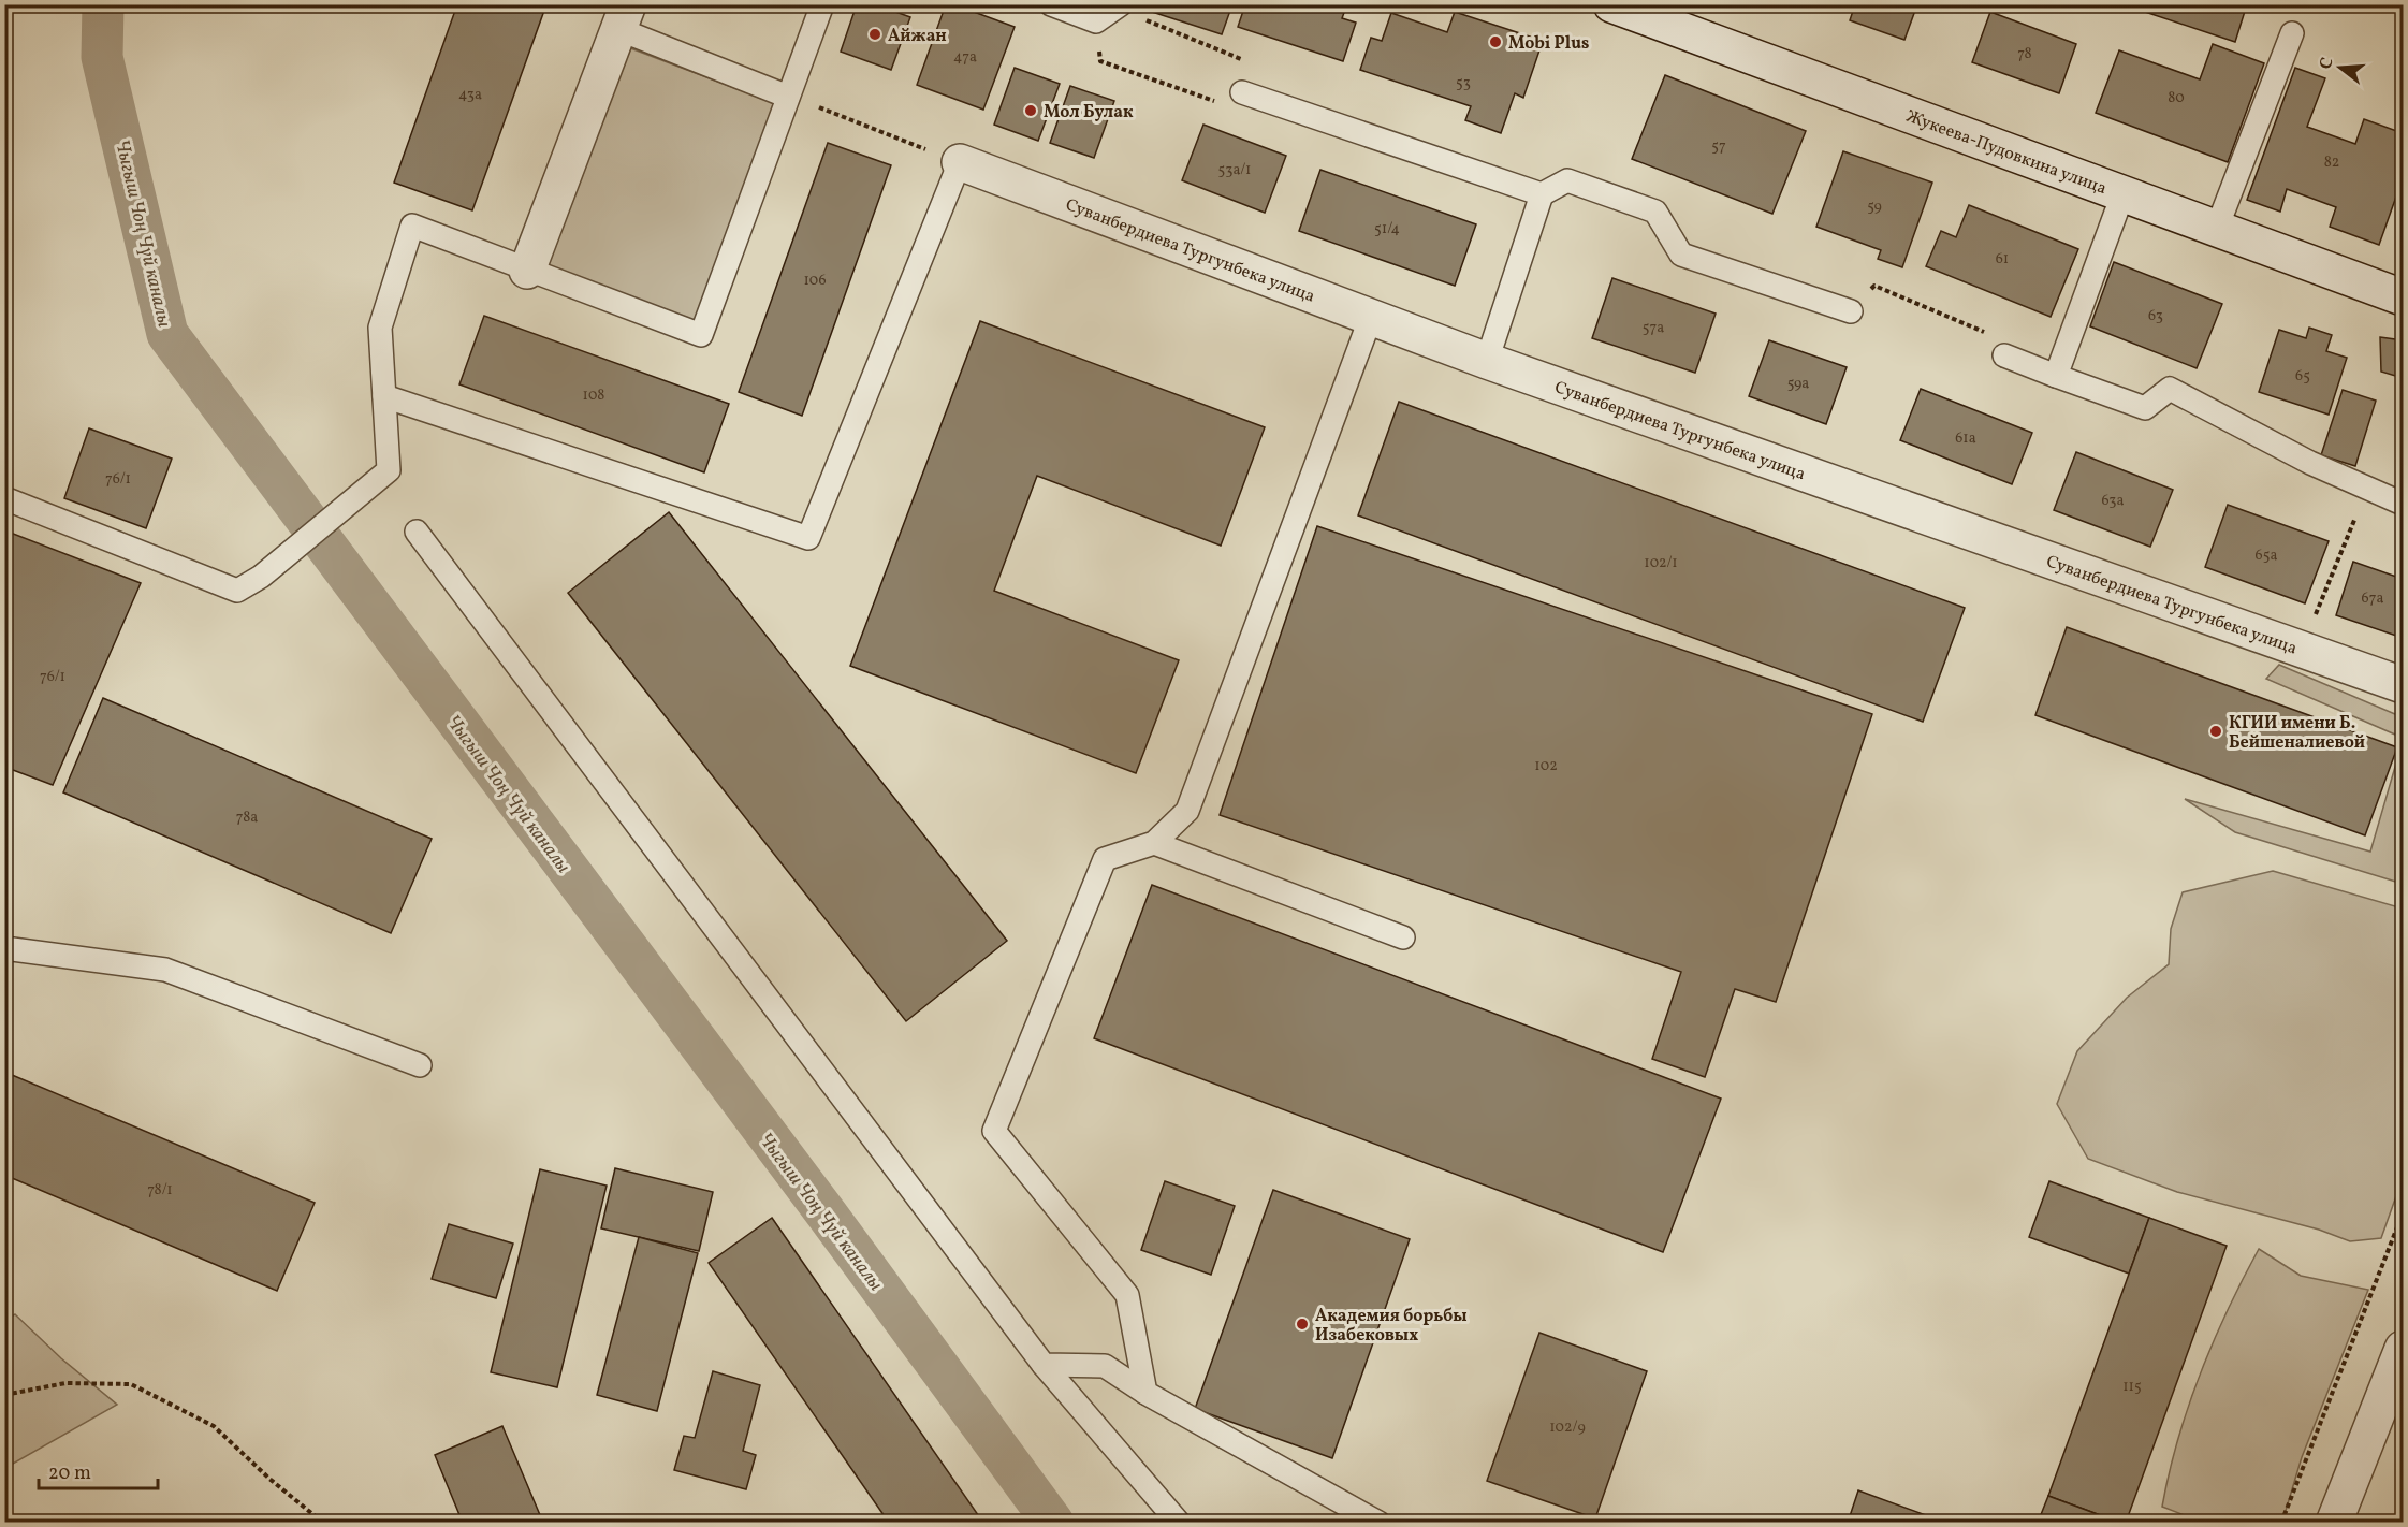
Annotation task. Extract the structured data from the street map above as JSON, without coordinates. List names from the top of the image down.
{
  "streets": {
    "street": ["Жукеева-Пудовкина улица", "Суванбердиева Тургунбека улица"]
  },
  "water": ["Чыгыш Чоң Чүй каналы"],
  "places": [
    "Айжан",
    "Mobi Plus",
    "Мол Булак",
    "КГИИ имени Б. Бейшеналиевой",
    "Академия борьбы Изабековых"
  ],
  "house_numbers": [
    "78",
    "47a",
    "53",
    "43а",
    "80",
    "57",
    "82",
    "53а/1",
    "59",
    "51/4",
    "61",
    "106",
    "63",
    "57a",
    "65",
    "59a",
    "108",
    "61a",
    "76/1",
    "63a",
    "65a",
    "102/1",
    "67a",
    "76/1",
    "102",
    "78а",
    "78/1",
    "115",
    "102/9"
  ],
  "scale_bar": "20 m",
  "north": "left"
}
